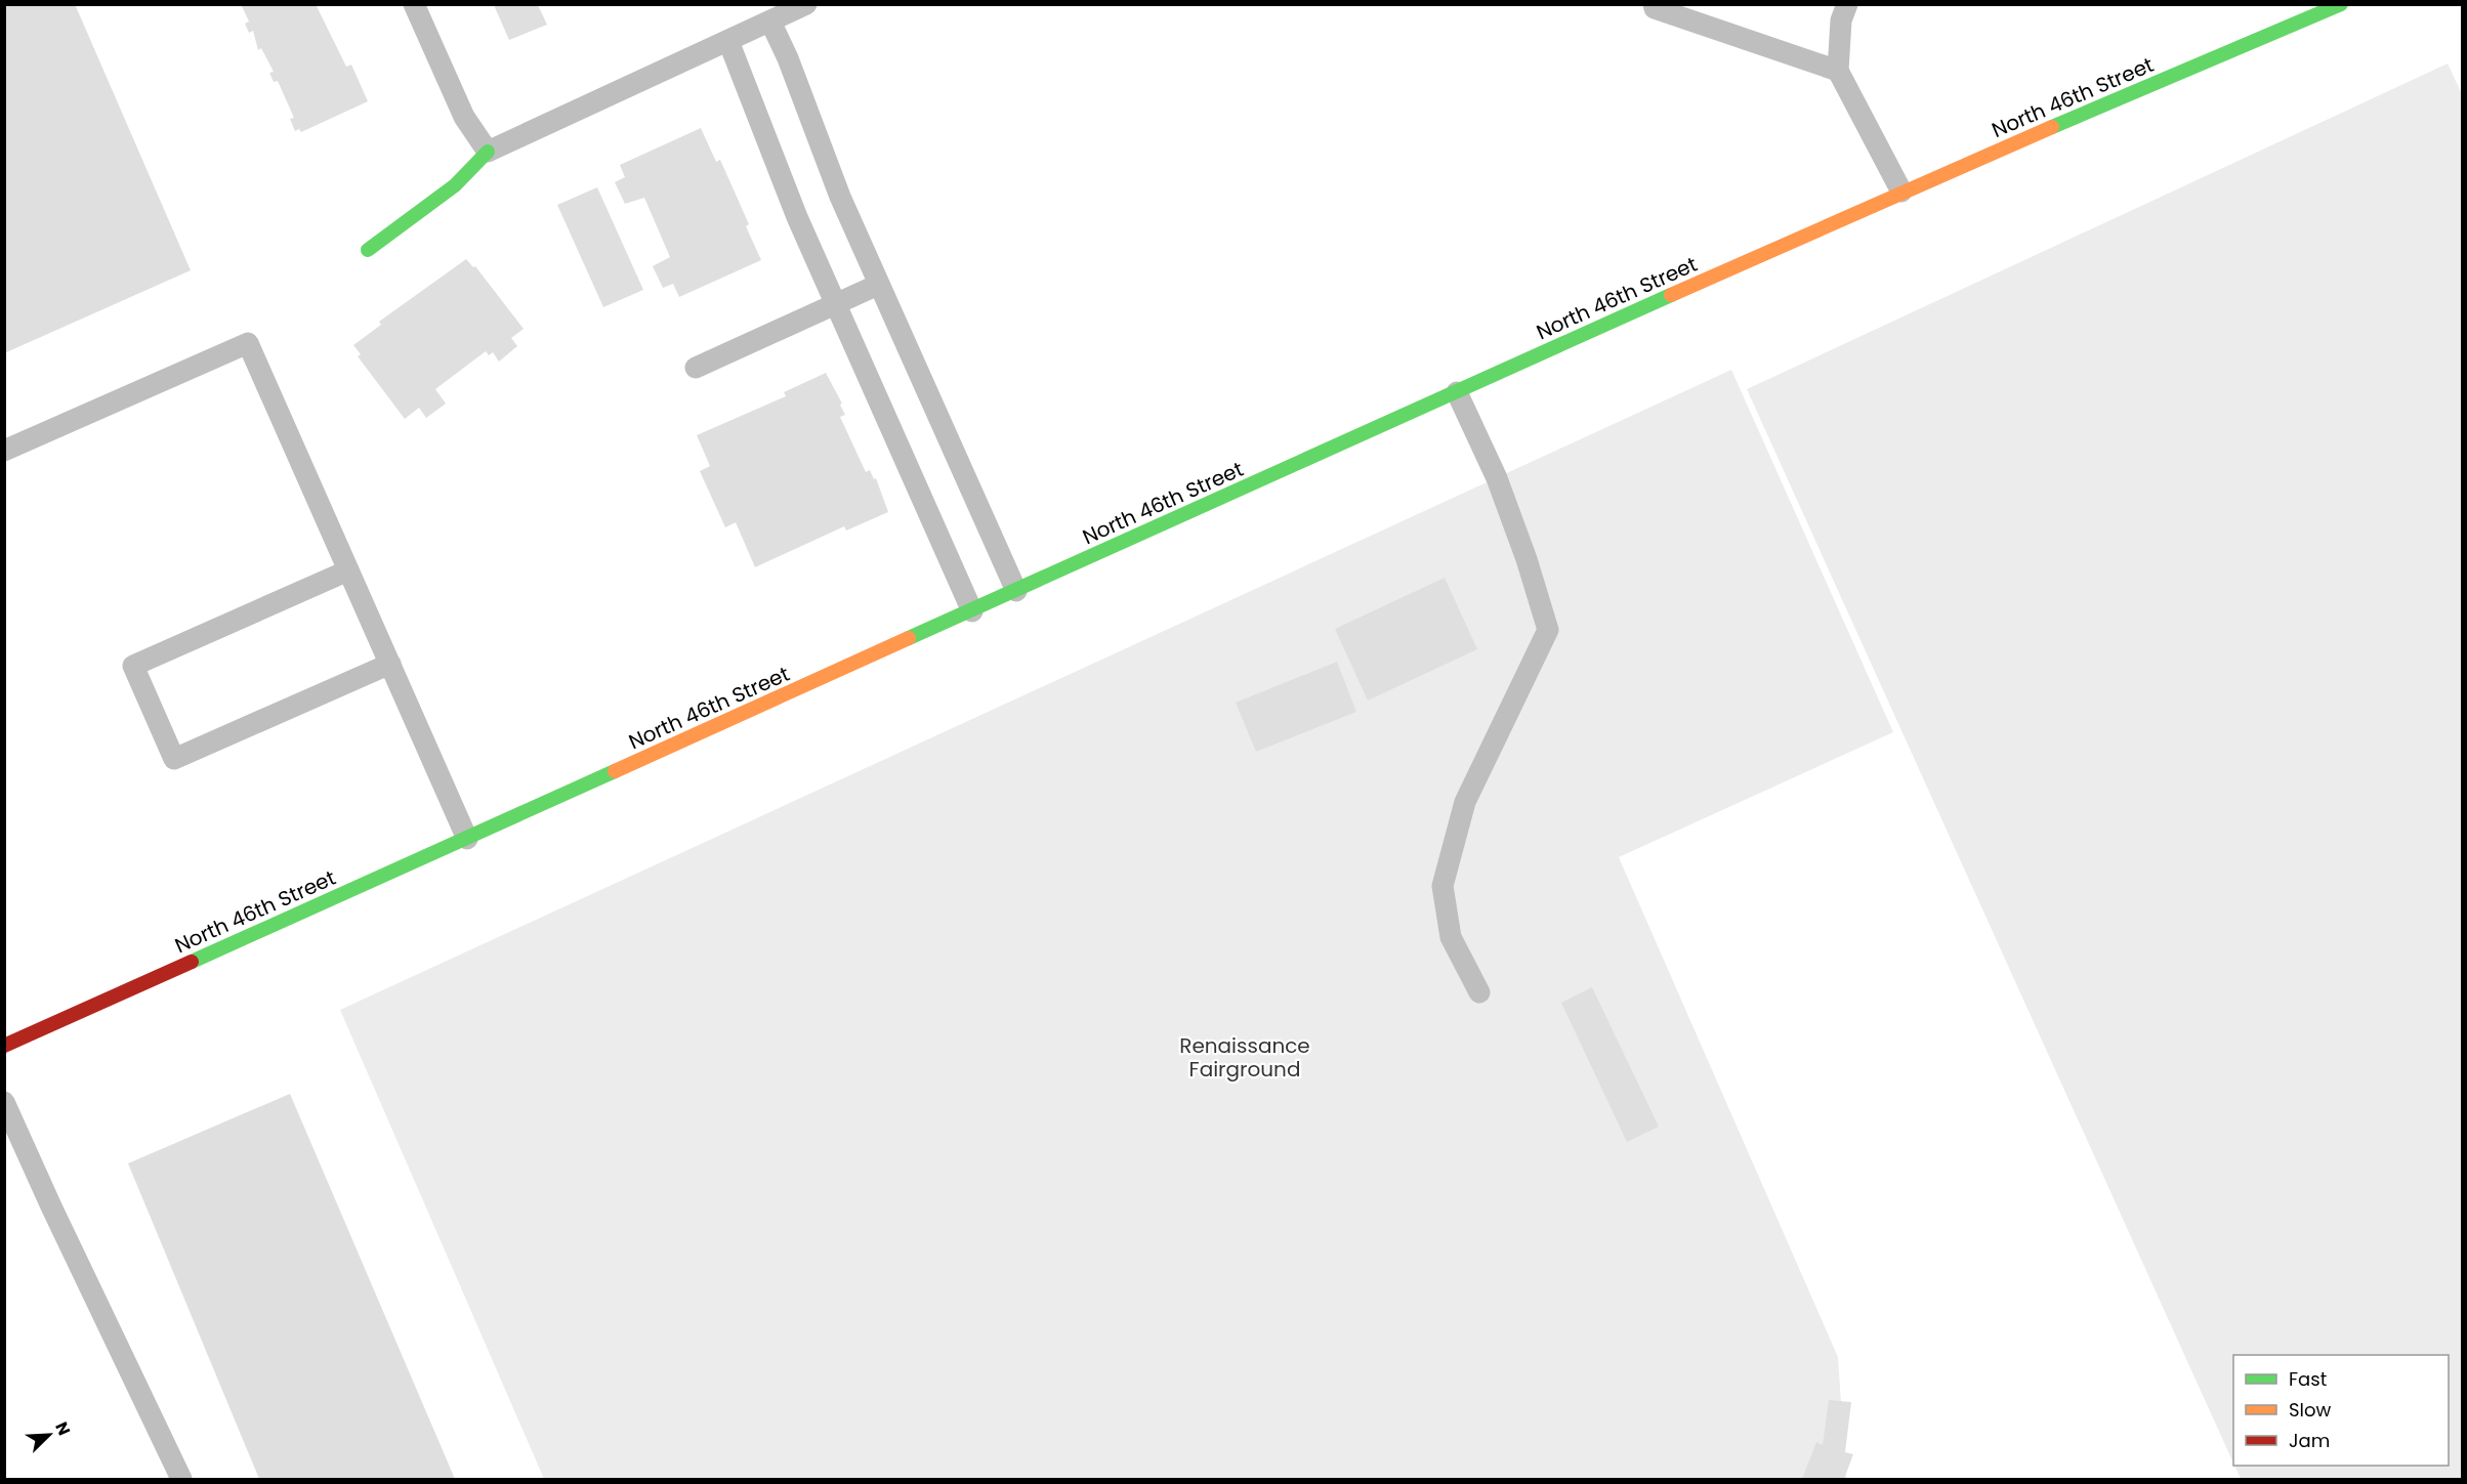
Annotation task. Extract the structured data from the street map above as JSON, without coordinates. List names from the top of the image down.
{
  "streets": {
    "street": ["North 46th Street"]
  },
  "parks": ["Renaissance Fairground"],
  "legend": ["Fast", "Slow", "Jam"],
  "north": "top right"
}
